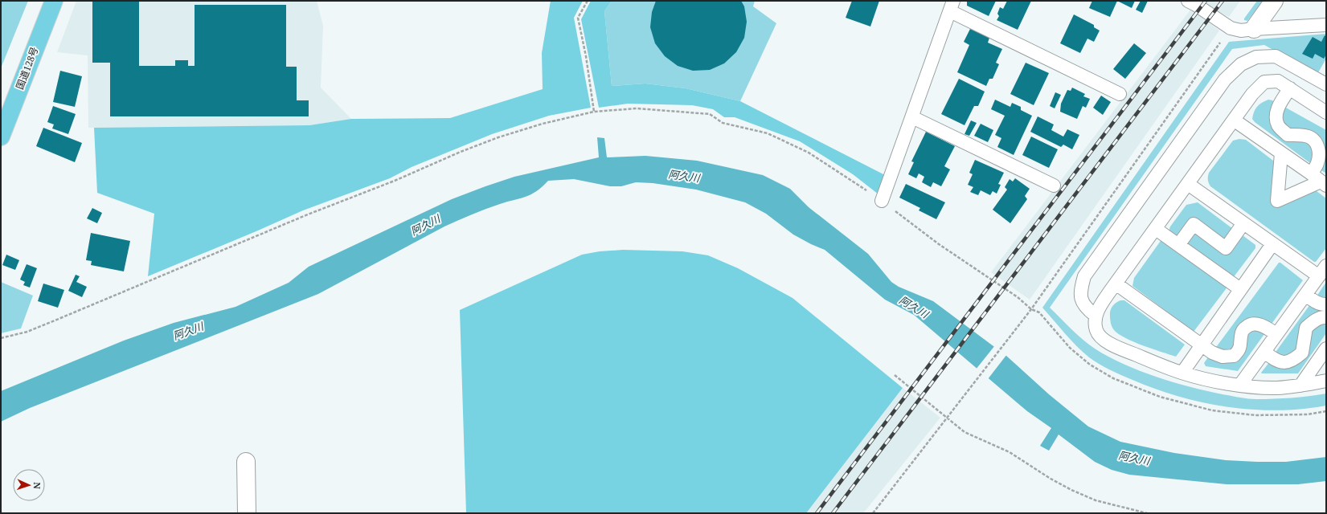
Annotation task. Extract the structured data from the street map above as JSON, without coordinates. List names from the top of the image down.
{
  "streets": {
    "highway": ["国道128号"]
  },
  "water": ["阿久川"],
  "north": "right"
}
